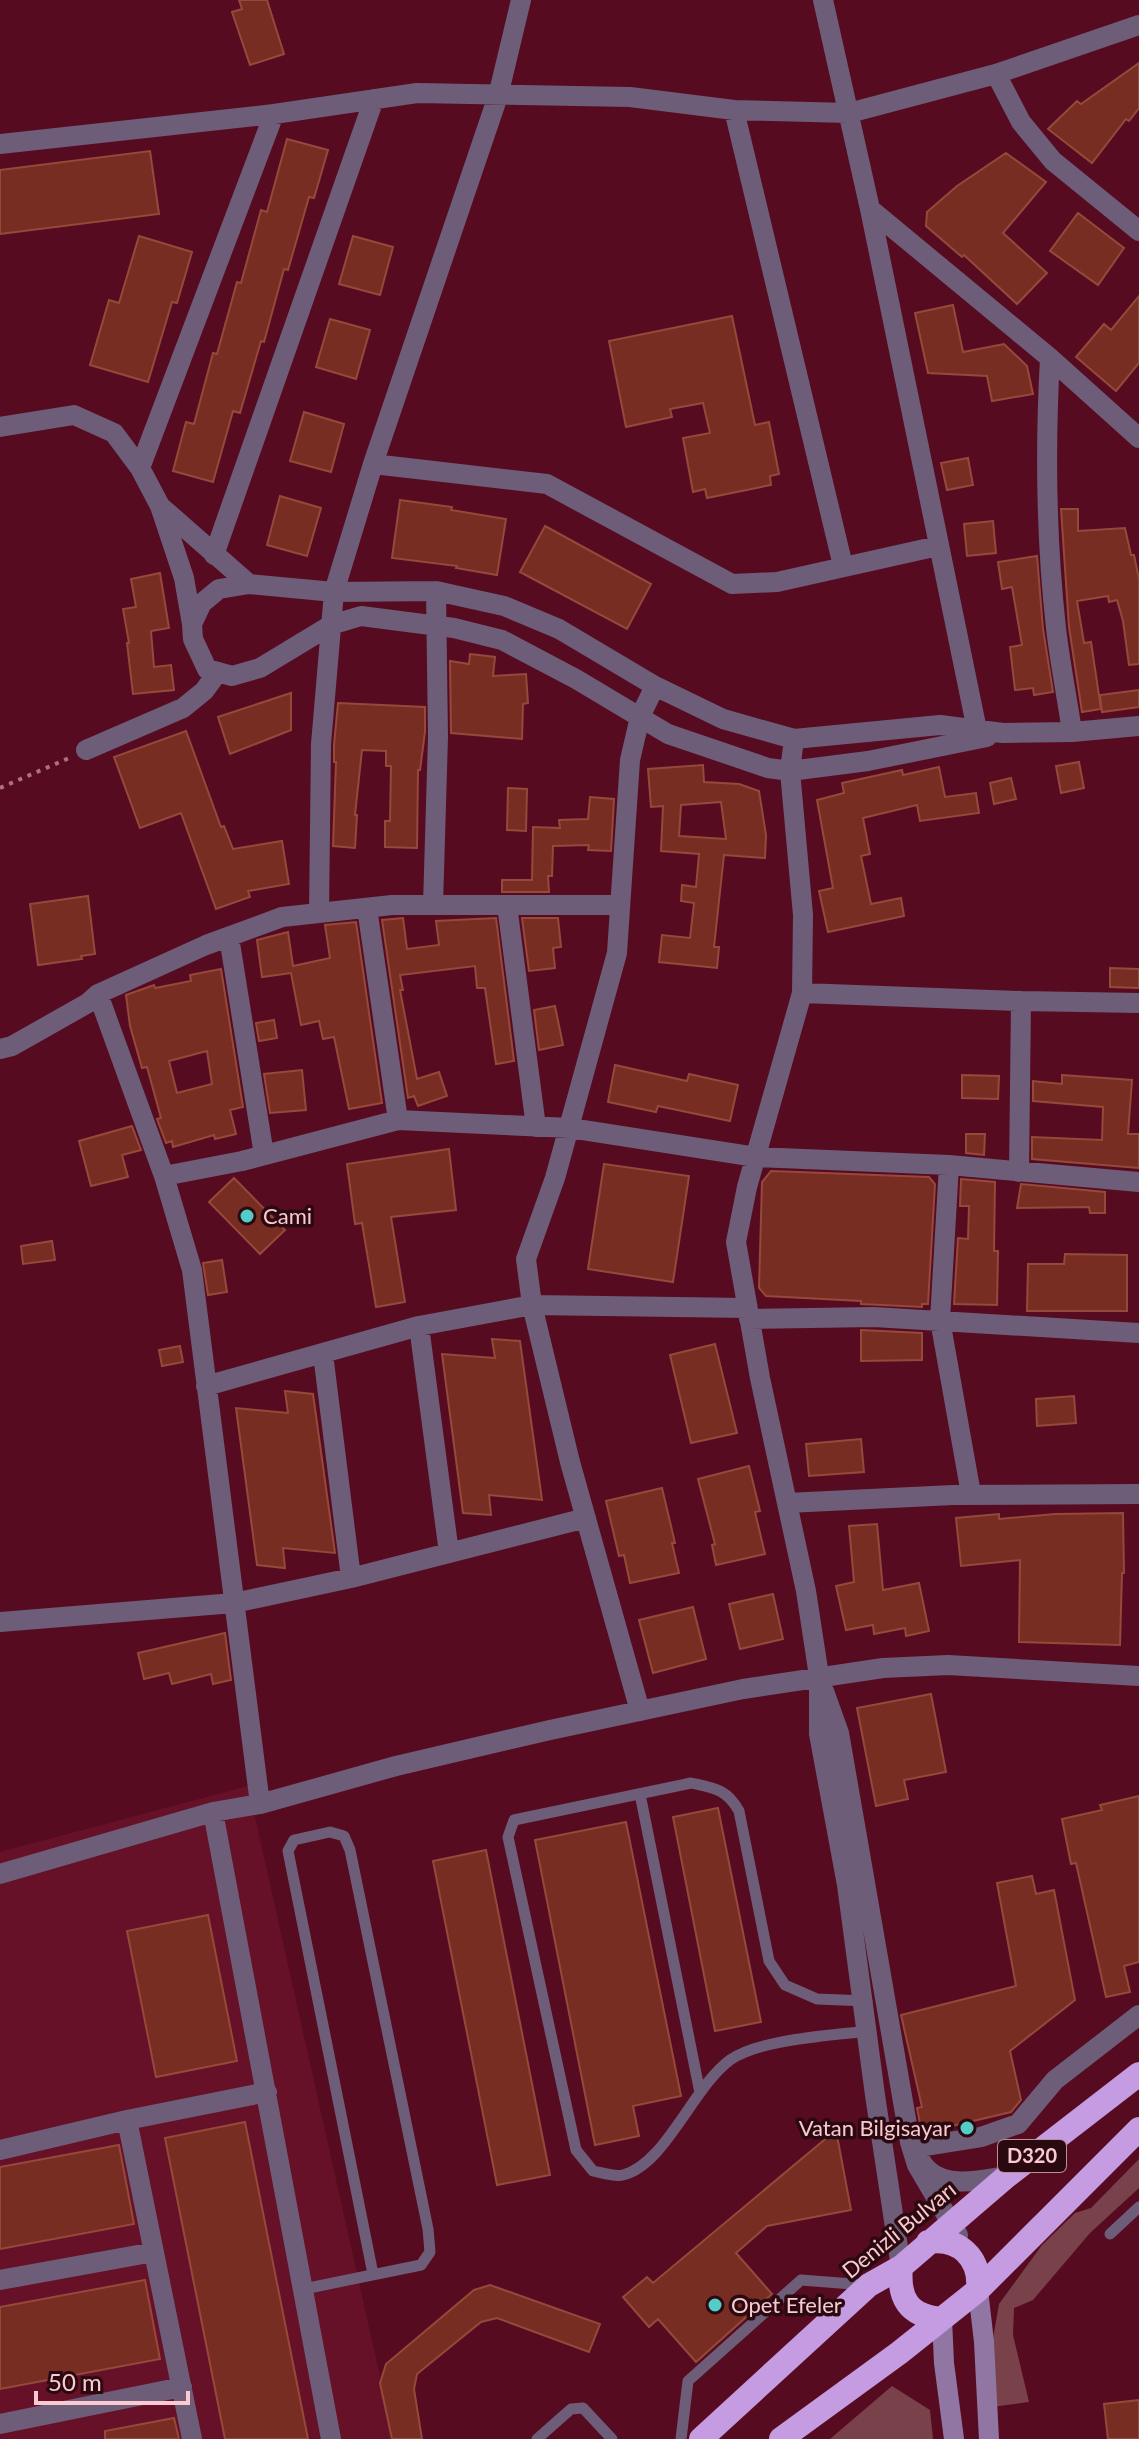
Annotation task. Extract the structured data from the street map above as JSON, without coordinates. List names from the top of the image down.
{
  "streets": {
    "highway": ["D320", "Denizli Bulvarı"]
  },
  "crossings": [
    ["D320", "Denizli Bulvarı"]
  ],
  "places": ["Cami", "Vatan Bilgisayar", "Opet Efeler"],
  "scale_bar": "50 m"
}
